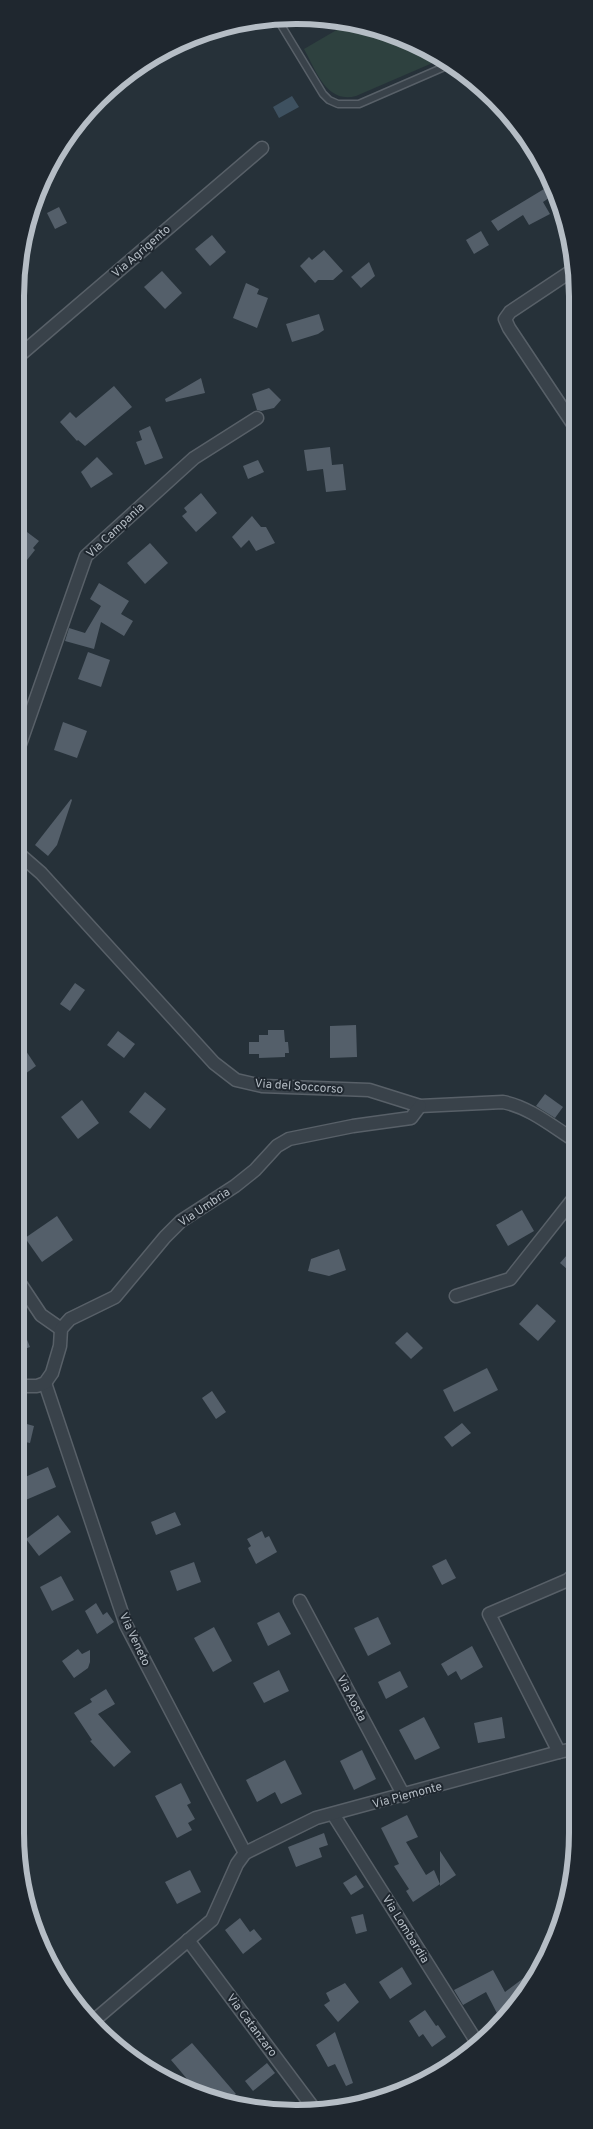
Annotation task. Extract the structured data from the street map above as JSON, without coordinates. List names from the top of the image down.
{
  "streets": {
    "street": [
      "Via Agrigento",
      "Via Campania",
      "Via del Soccorso",
      "Via Umbria",
      "Via Veneto",
      "Via Aosta",
      "Via Piemonte",
      "Via Lombardia",
      "Via Catanzaro"
    ]
  },
  "crossings": [
    ["Via del Soccorso", "Via Umbria"],
    ["Via Veneto", "Via Piemonte"],
    ["Via Aosta", "Via Piemonte"],
    ["Via Piemonte", "Via Lombardia"]
  ]
}
